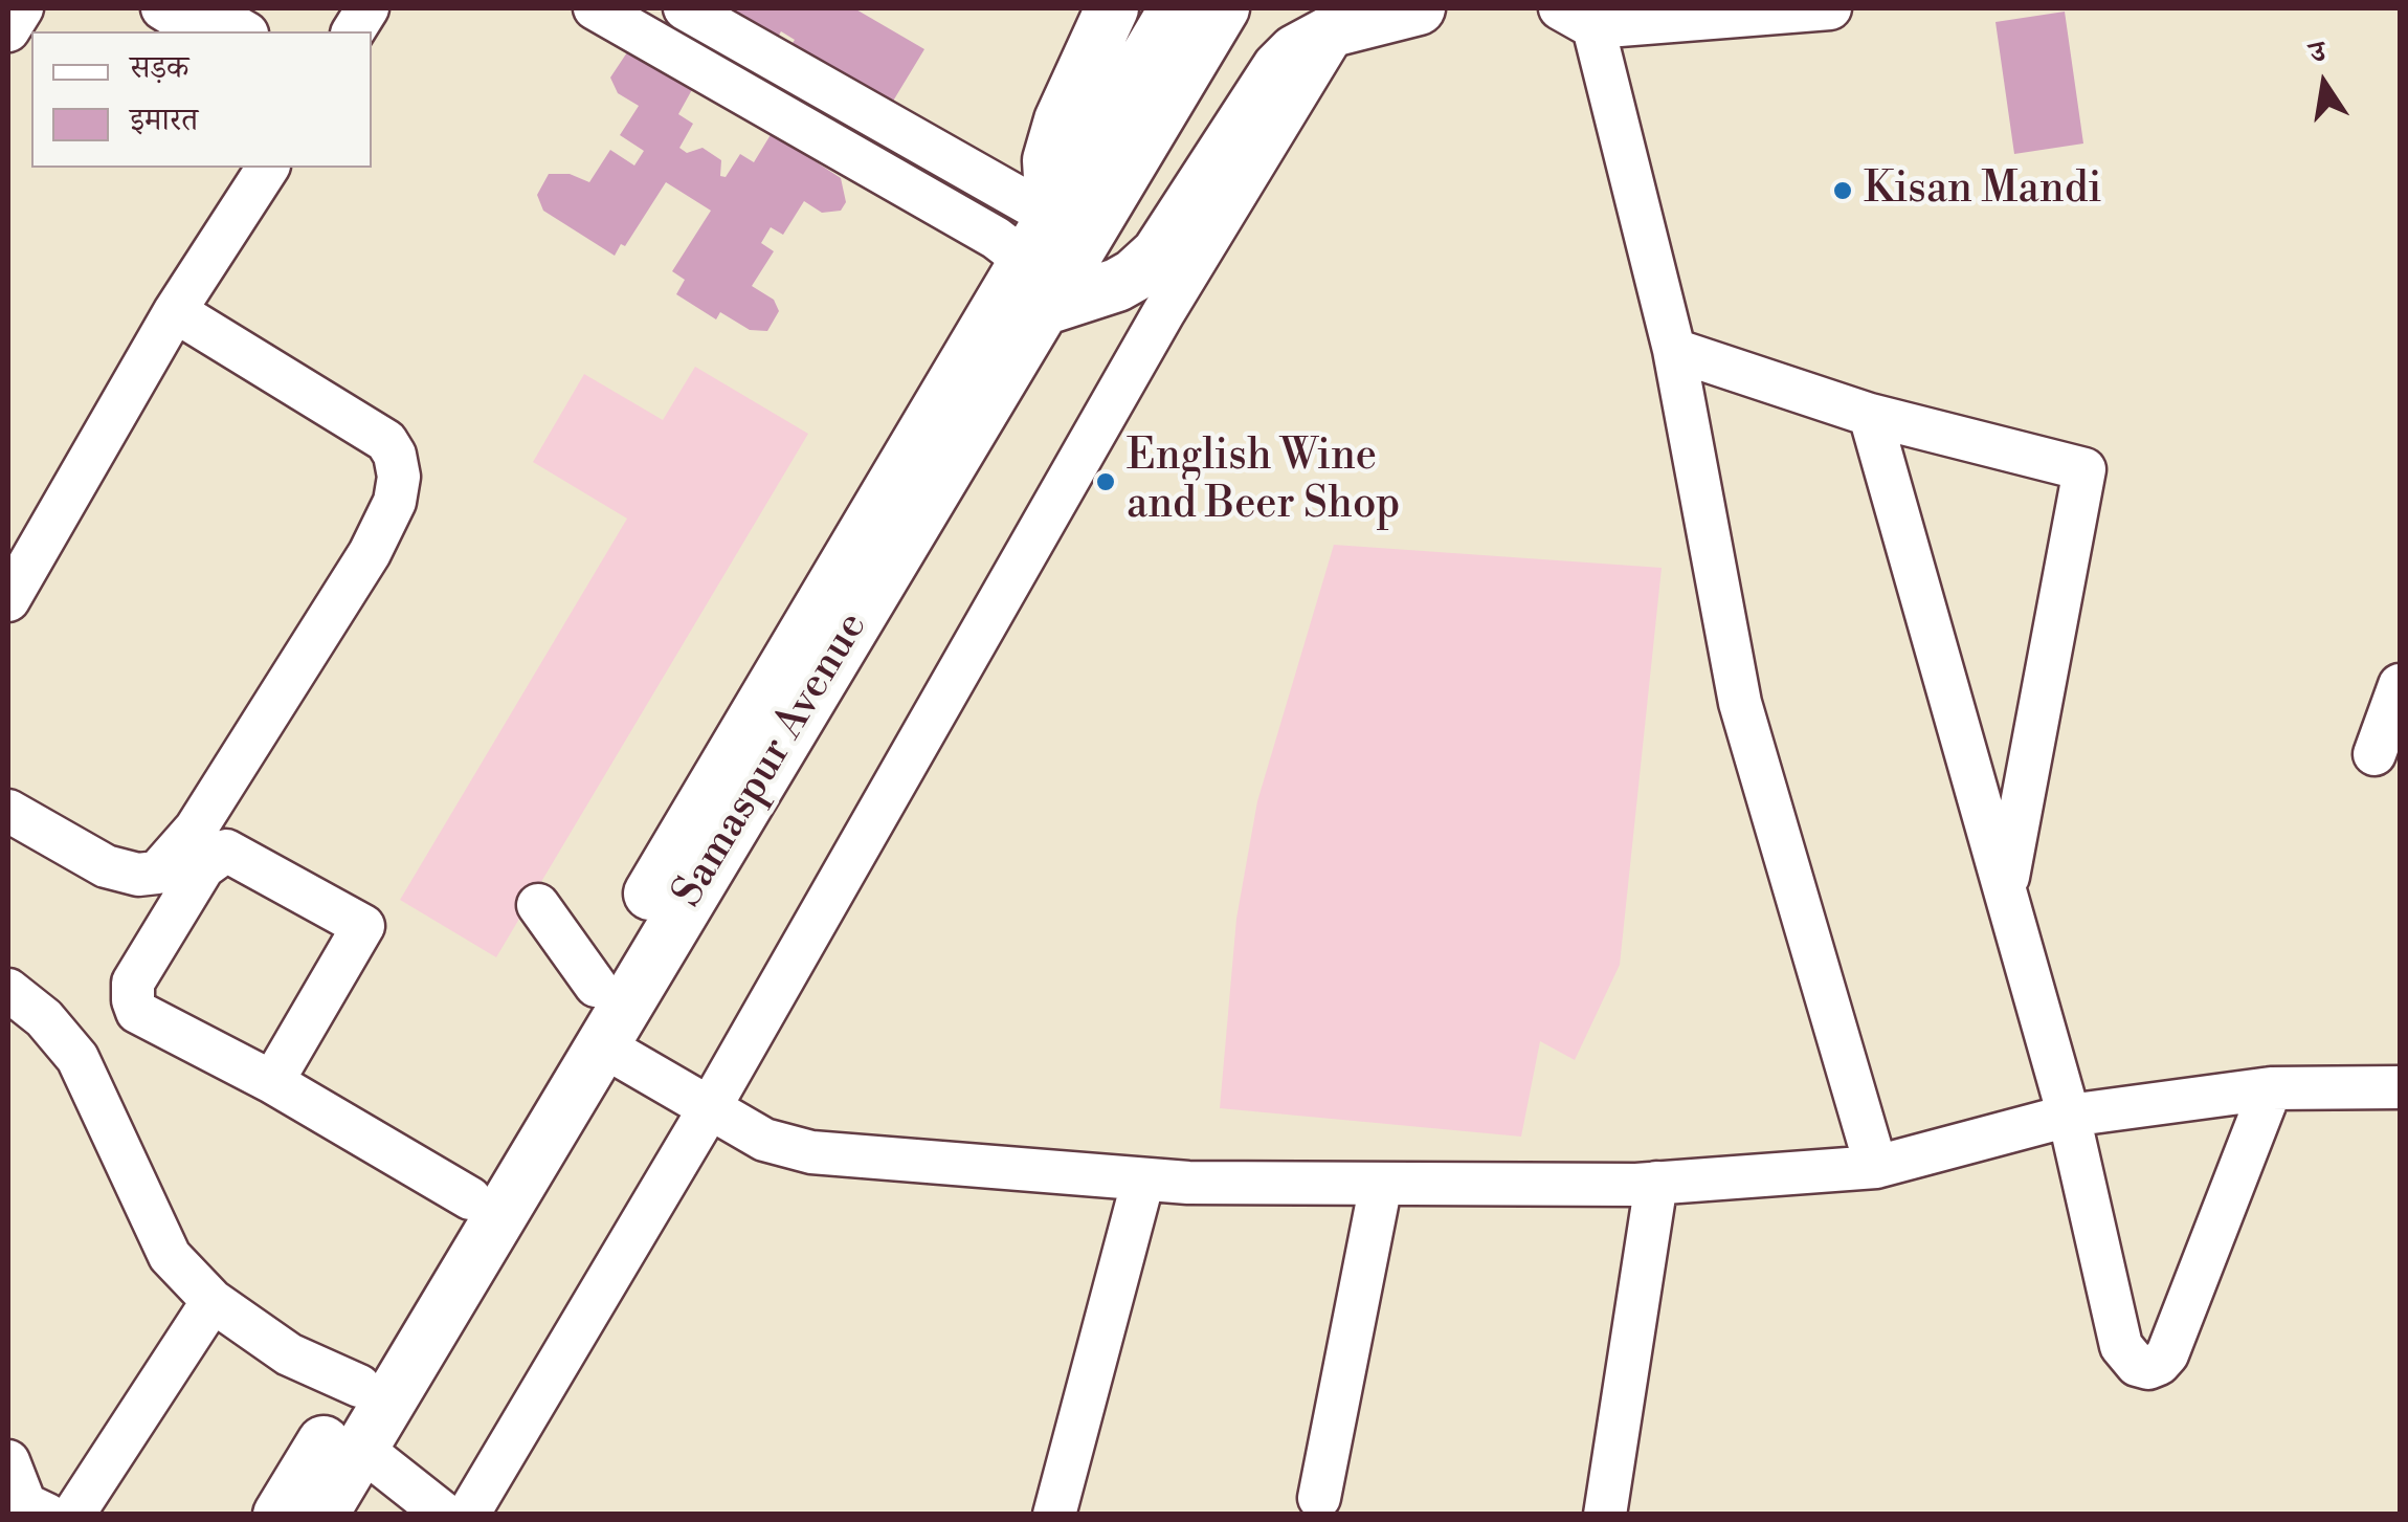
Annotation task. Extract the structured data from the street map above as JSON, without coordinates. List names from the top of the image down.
{
  "streets": {
    "main road": ["Samaspur Avenue"]
  },
  "places": ["Kisan Mandi", "English Wine and Beer Shop"],
  "legend": ["सड़क", "इमारत"],
  "north": "top"
}
